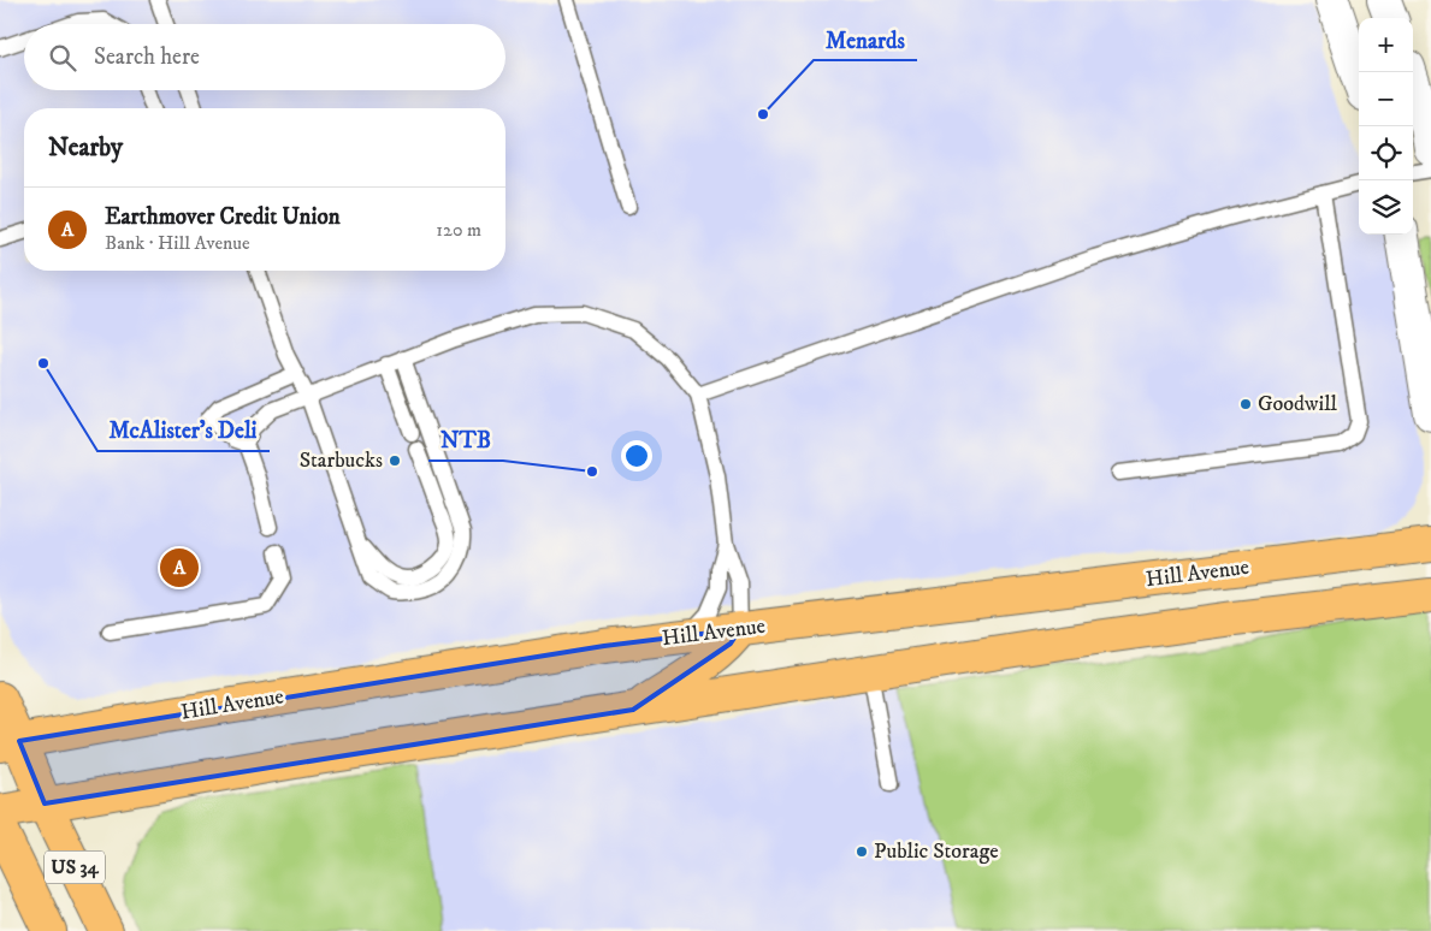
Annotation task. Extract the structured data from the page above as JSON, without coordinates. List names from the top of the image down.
{
  "streets": {
    "main road": ["Hill Avenue", "US 34"]
  },
  "crossings": [
    ["Hill Avenue", "US 34"]
  ],
  "places": [
    "Menards",
    "McAlister's Deli",
    "Goodwill",
    "Starbucks",
    "NTB",
    "Public Storage"
  ],
  "page": {
    "map_buttons": ["+", "−"],
    "search": "Search here",
    "heading": "Nearby",
    "list": [
      {
        "mark": "A",
        "name": "Earthmover Credit Union",
        "note": "Bank · Hill Avenue",
        "value": "120 m"
      }
    ],
    "pins": "A"
  }
}
